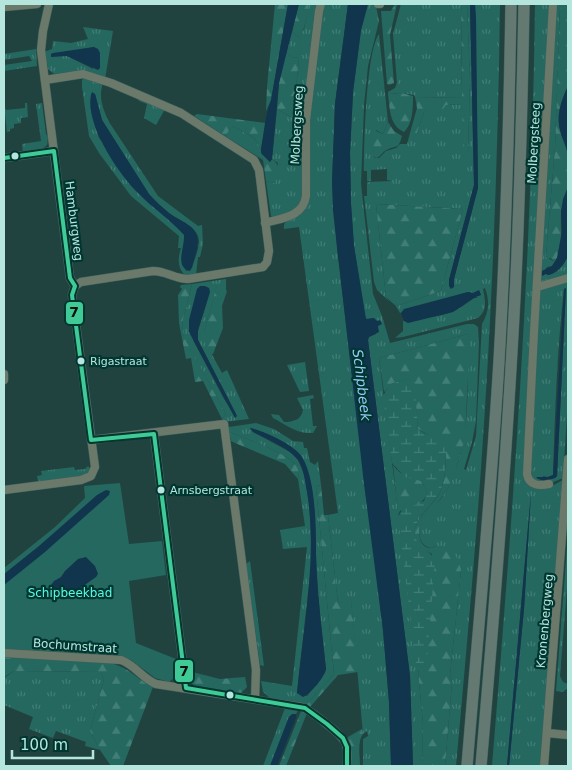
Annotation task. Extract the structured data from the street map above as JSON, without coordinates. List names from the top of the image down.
{
  "streets": {
    "street": [
      "Molbergsweg",
      "Molbergsteeg",
      "Hamburgweg",
      "Kronenbergweg",
      "Bochumstraat"
    ]
  },
  "water": ["Schipbeek"],
  "parks": ["Schipbeekbad"],
  "places": ["Rigastraat", "Arnsbergstraat"],
  "lines": ["transit line 7"],
  "scale_bar": "100 m"
}
